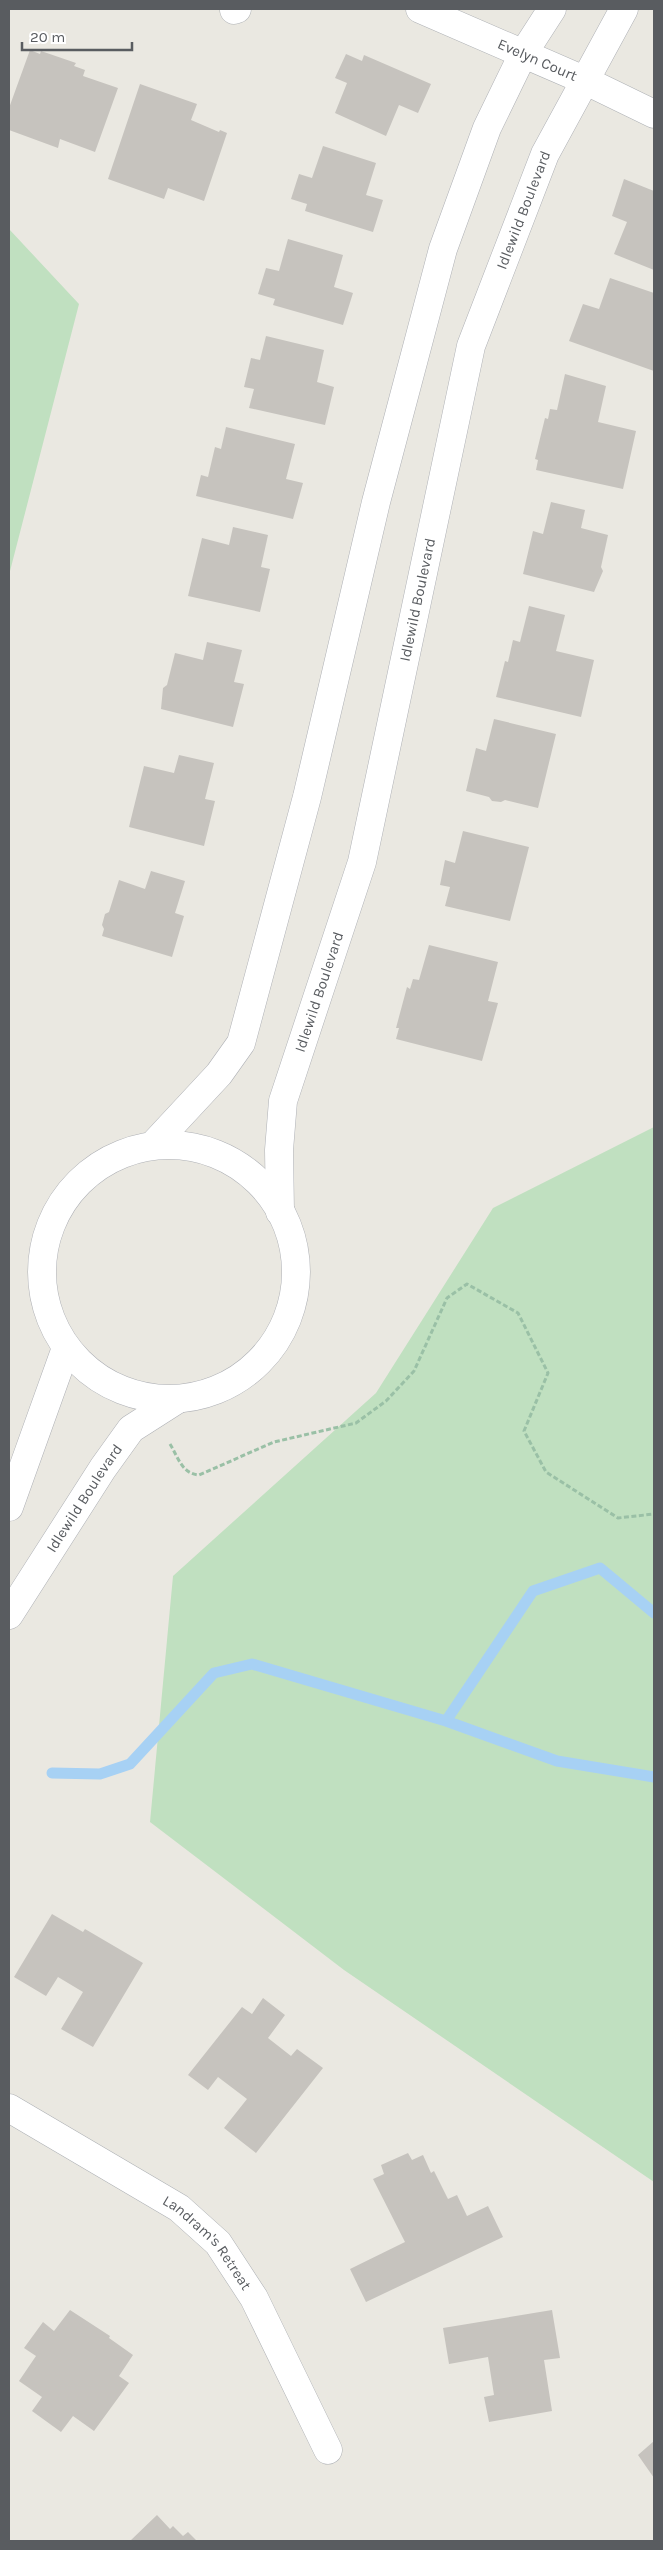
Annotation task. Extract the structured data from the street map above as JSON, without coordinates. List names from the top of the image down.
{
  "streets": {
    "street": ["Evelyn Court", "Idlewild Boulevard", "Landram's Retreat"]
  },
  "crossings": [
    ["Evelyn Court", "Idlewild Boulevard"]
  ],
  "scale_bar": "20 m"
}
